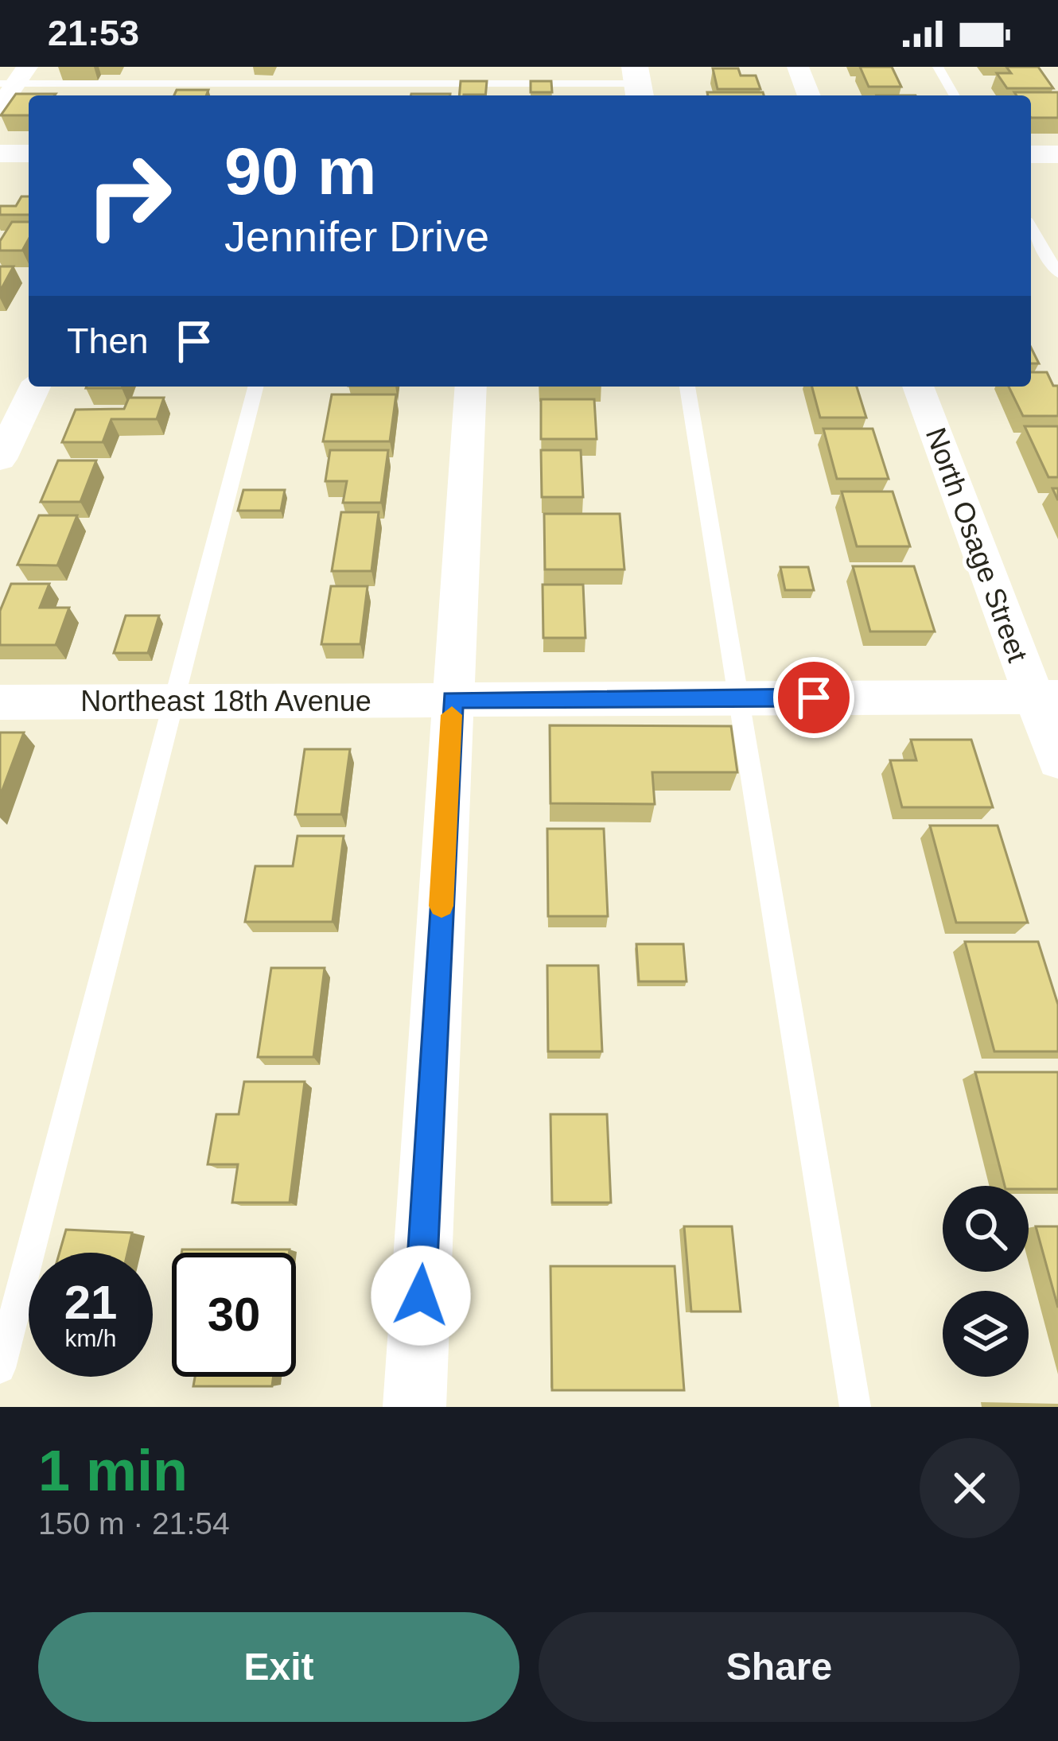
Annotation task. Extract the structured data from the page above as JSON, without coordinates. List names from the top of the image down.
{
  "streets": {
    "street": ["North Osage Street", "Northeast 18th Avenue"]
  },
  "crossings": [
    ["North Osage Street", "Northeast 18th Avenue"]
  ],
  "page": {
    "status": "21:53",
    "turn": ["90 m", "Jennifer Drive"],
    "then": "Then",
    "speed": "21 km/h",
    "limit": "30",
    "heading": ["1 min", "150 m · 21:54"],
    "buttons": ["Exit", "Share"]
  }
}
